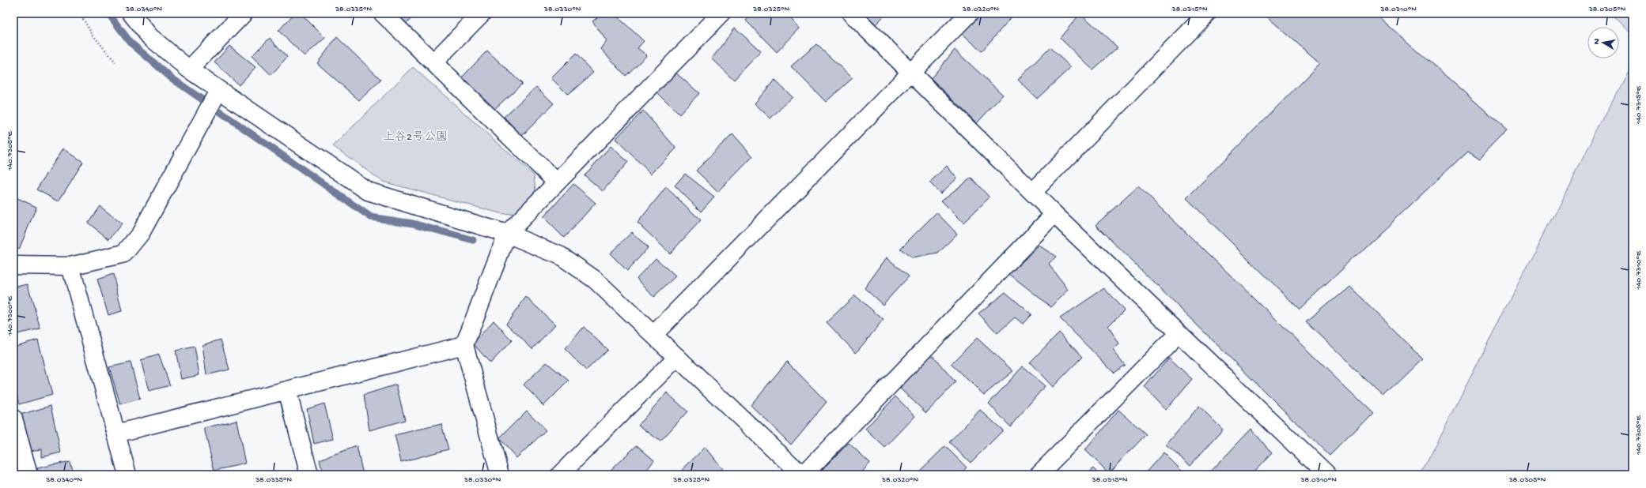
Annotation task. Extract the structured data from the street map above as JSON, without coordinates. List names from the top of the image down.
{
  "parks": ["上谷2号公園"],
  "north": "left",
  "coordinates": [
    "38.0340°N",
    "38.0335°N",
    "38.0330°N",
    "38.0325°N",
    "38.0320°N",
    "38.0315°N",
    "38.0310°N",
    "38.0305°N",
    "140.7315°E",
    "140.7305°E",
    "140.7310°E",
    "140.7300°E"
  ]
}
